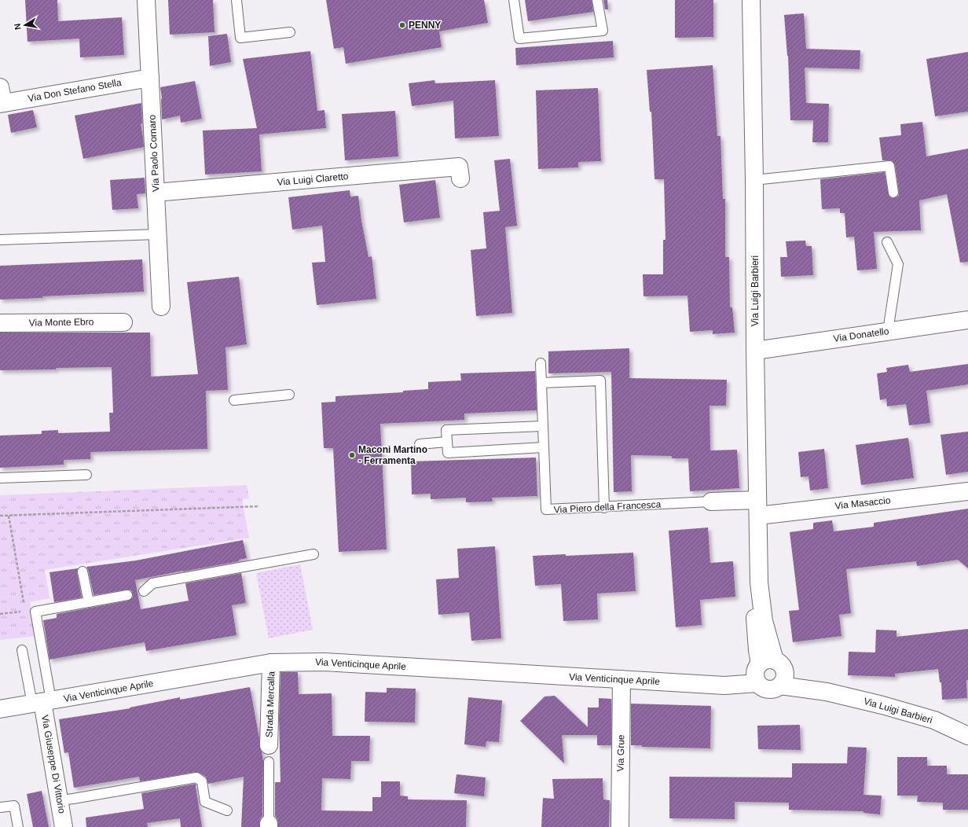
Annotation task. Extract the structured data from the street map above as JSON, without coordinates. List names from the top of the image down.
{
  "streets": {
    "street": [
      "Via Don Stefano Stella",
      "Via Paolo Cornaro",
      "Via Luigi Claretto",
      "Via Luigi Barbieri",
      "Via Monte Ebro",
      "Via Donatello",
      "Via Masaccio",
      "Via Piero della Francesca",
      "Via Venticinque Aprile",
      "Strada Mercalla",
      "Via Grue",
      "Via Giuseppe Di Vittorio"
    ]
  },
  "crossings": [
    ["Via Don Stefano Stella", "Via Paolo Cornaro"],
    ["Via Paolo Cornaro", "Via Luigi Claretto"],
    ["Via Luigi Barbieri", "Via Donatello"],
    ["Via Luigi Barbieri", "Via Masaccio"],
    ["Via Luigi Barbieri", "Via Piero della Francesca"],
    ["Via Luigi Barbieri", "Via Venticinque Aprile"],
    ["Via Masaccio", "Via Piero della Francesca"],
    ["Via Venticinque Aprile", "Strada Mercalla"],
    ["Via Venticinque Aprile", "Via Grue"],
    ["Via Venticinque Aprile", "Via Giuseppe Di Vittorio"]
  ],
  "places": ["PENNY", "Maconi Martino - Ferramenta"],
  "north": "left"
}
